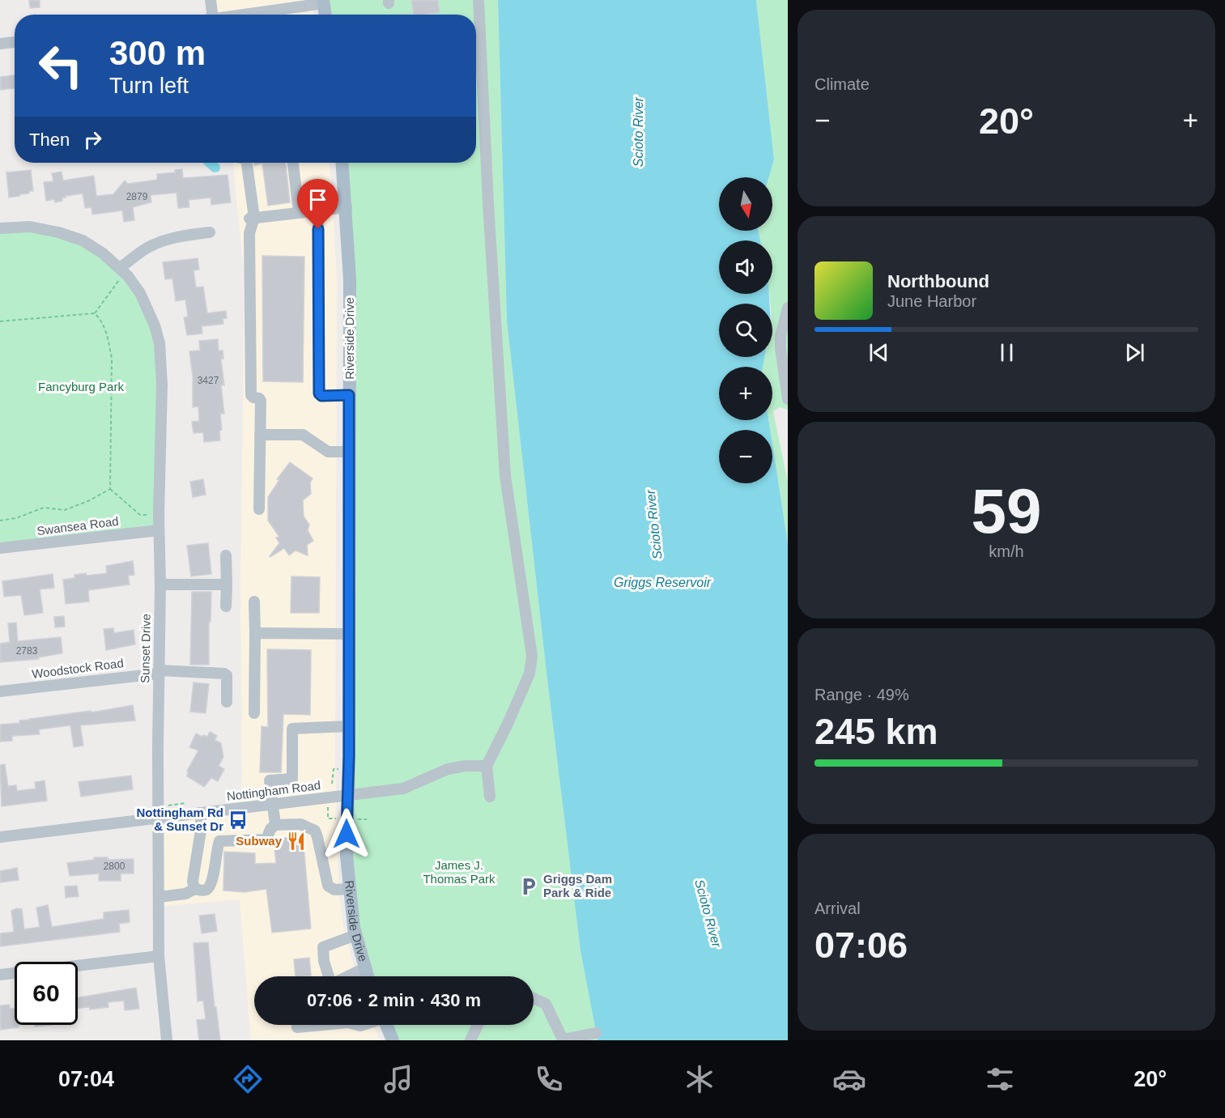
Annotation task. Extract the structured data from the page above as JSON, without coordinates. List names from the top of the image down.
{
  "streets": {
    "main road": ["Riverside Drive"],
    "street": [
      "Swansea Road",
      "Sunset Drive",
      "Woodstock Road",
      "Nottingham Road"
    ]
  },
  "crossings": [
    ["Riverside Drive", "Nottingham Road"],
    ["Swansea Road", "Sunset Drive"],
    ["Sunset Drive", "Woodstock Road"],
    ["Sunset Drive", "Nottingham Road"]
  ],
  "water": ["Scioto River", "Griggs Reservoir"],
  "parks": ["Fancyburg Park", "James J. Thomas Park"],
  "places": {
    "bus stop": ["Nottingham Rd & Sunset Dr"],
    "restaurant": ["Subway"],
    "parking": ["Griggs Dam Park & Ride"]
  },
  "house_numbers": [
    "2879",
    "3427",
    "2783",
    "2800"
  ],
  "north": "bottom",
  "page": {
    "tile": [
      "Climate",
      ["59", "km/h"],
      ["Range · 49%", "245 km"],
      ["Arrival", "07:06"]
    ],
    "turn": ["300 m", "Turn left"],
    "heat": ["−", "20°", "+"],
    "then": "Then",
    "map_buttons": ["+", "−"],
    "song": ["Northbound", "June Harbor"],
    "limit": "60",
    "trip": "07:06 · 2 min · 430 m",
    "tabs": ["07:04", "20°"]
  }
}
